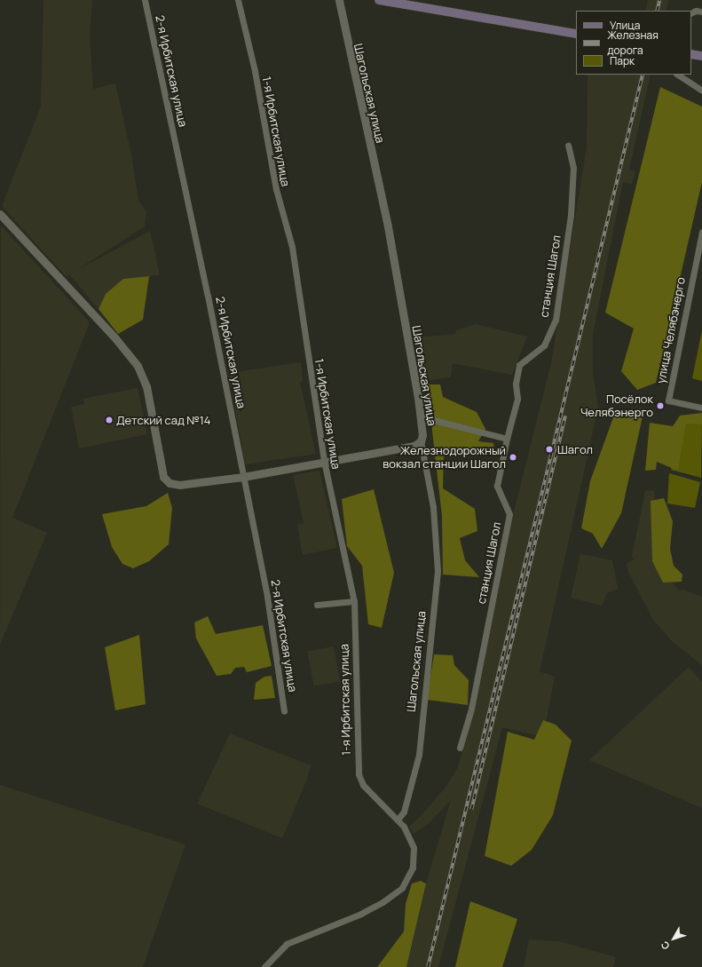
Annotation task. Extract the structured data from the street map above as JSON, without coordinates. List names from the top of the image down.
{
  "streets": {
    "street": [
      "2-я Ирбитская улица",
      "Шагольская улица",
      "1-я Ирбитская улица",
      "станция Шагол",
      "улица Челябэнерго"
    ]
  },
  "crossings": [
    ["Шагольская улица", "1-я Ирбитская улица"]
  ],
  "places": [
    "Посёлок Челябэнерго",
    "Детский сад №14",
    "Шагол",
    "Железнодорожный вокзал станции Шагол"
  ],
  "legend": ["Улица", "Железная дорога", "Парк"],
  "north": "bottom left"
}
